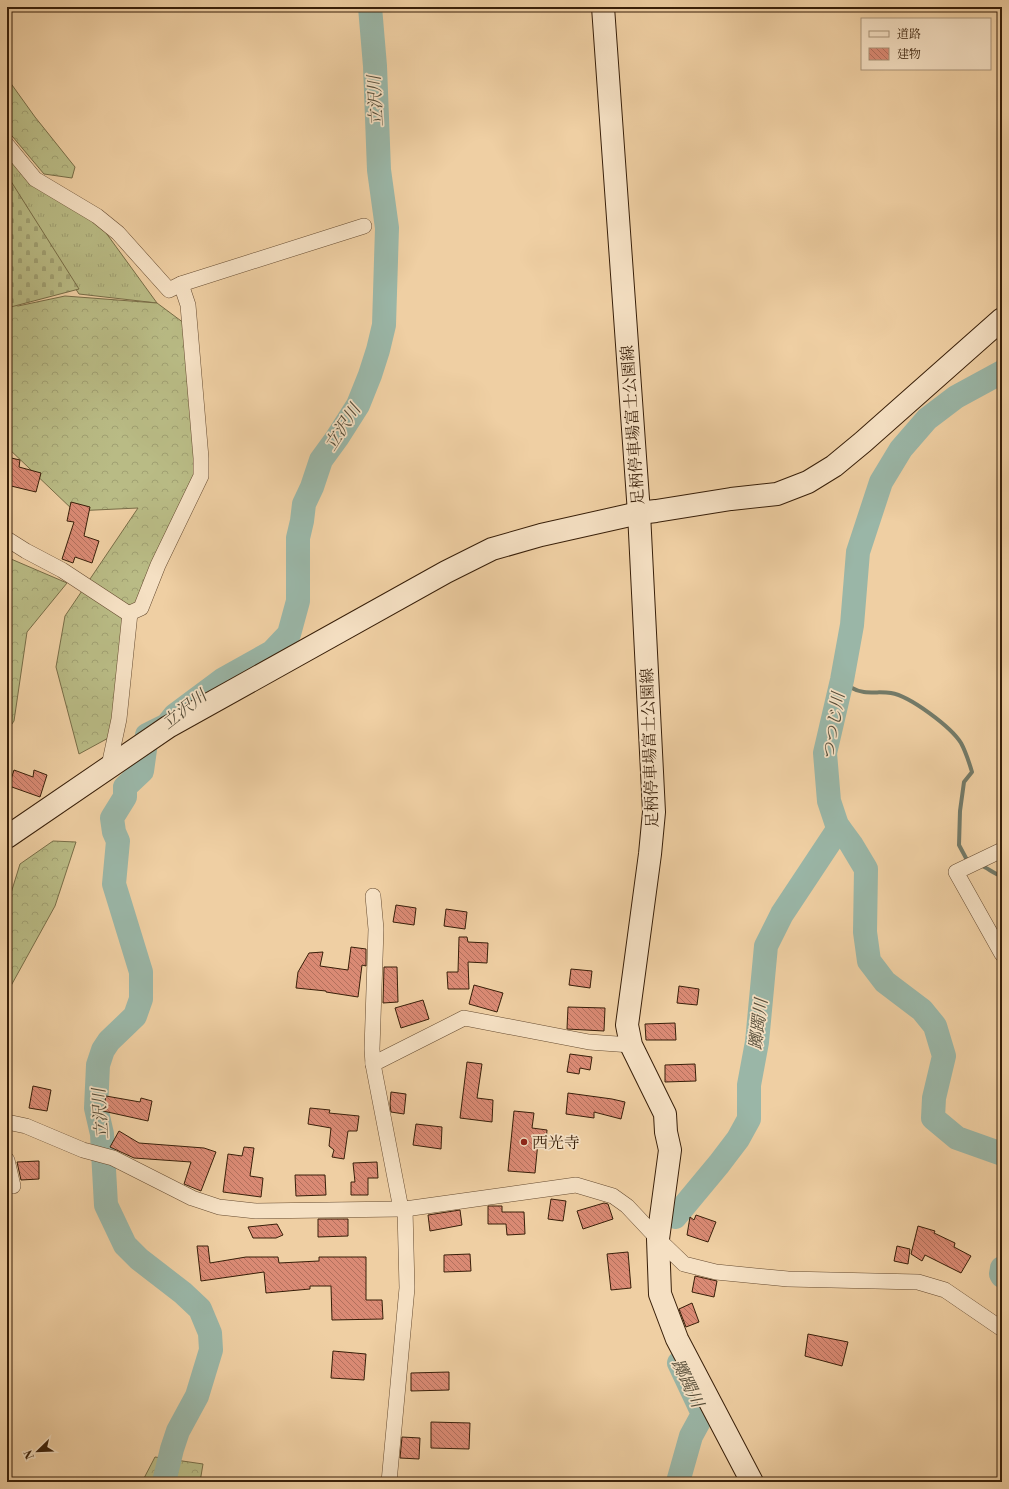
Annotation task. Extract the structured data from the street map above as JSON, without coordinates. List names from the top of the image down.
{
  "streets": {
    "main road": ["足柄停車場富士公園線"]
  },
  "water": ["立沢川", "つつじ川", "躑躅川"],
  "places": ["西光寺"],
  "legend": ["道路", "建物"],
  "north": "bottom left"
}
